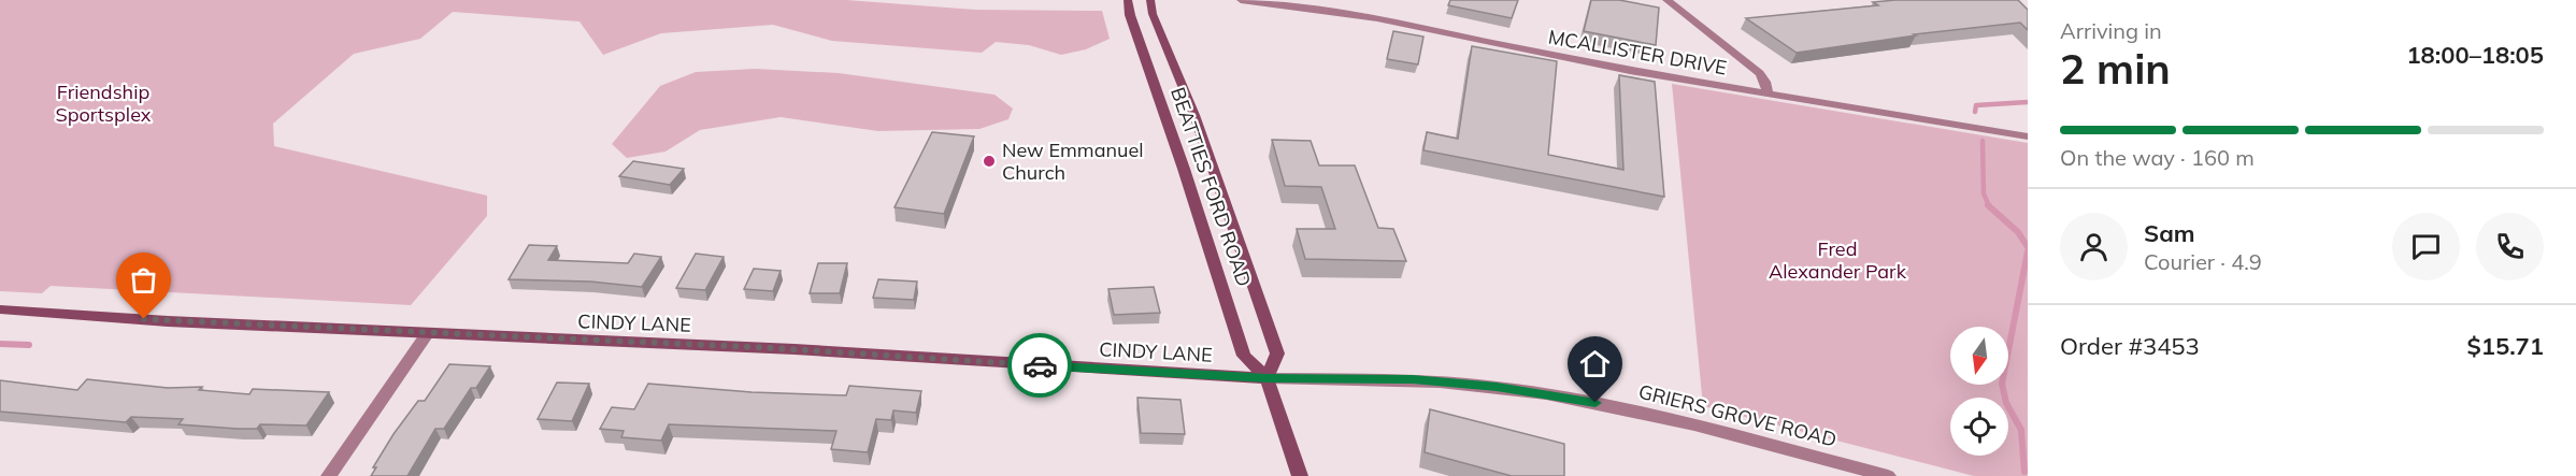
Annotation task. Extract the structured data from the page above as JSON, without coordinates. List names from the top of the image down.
{
  "streets": {
    "main road": ["BEATTIES FORD ROAD", "CINDY LANE"],
    "street": ["MCALLISTER DRIVE", "GRIERS GROVE ROAD"]
  },
  "crossings": [
    ["BEATTIES FORD ROAD", "CINDY LANE"],
    ["BEATTIES FORD ROAD", "GRIERS GROVE ROAD"],
    ["CINDY LANE", "GRIERS GROVE ROAD"]
  ],
  "parks": ["Friendship Sportsplex", "Fred Alexander Park"],
  "places": ["New Emmanuel Church"],
  "north": "bottom",
  "page": {
    "heading": ["2 min", "Arriving in", "18:00–18:05"],
    "panel": [
      "Sam",
      "Courier · 4.9",
      "Order #3453",
      "$15.71"
    ],
    "bar": "On the way · 160 m"
  }
}
